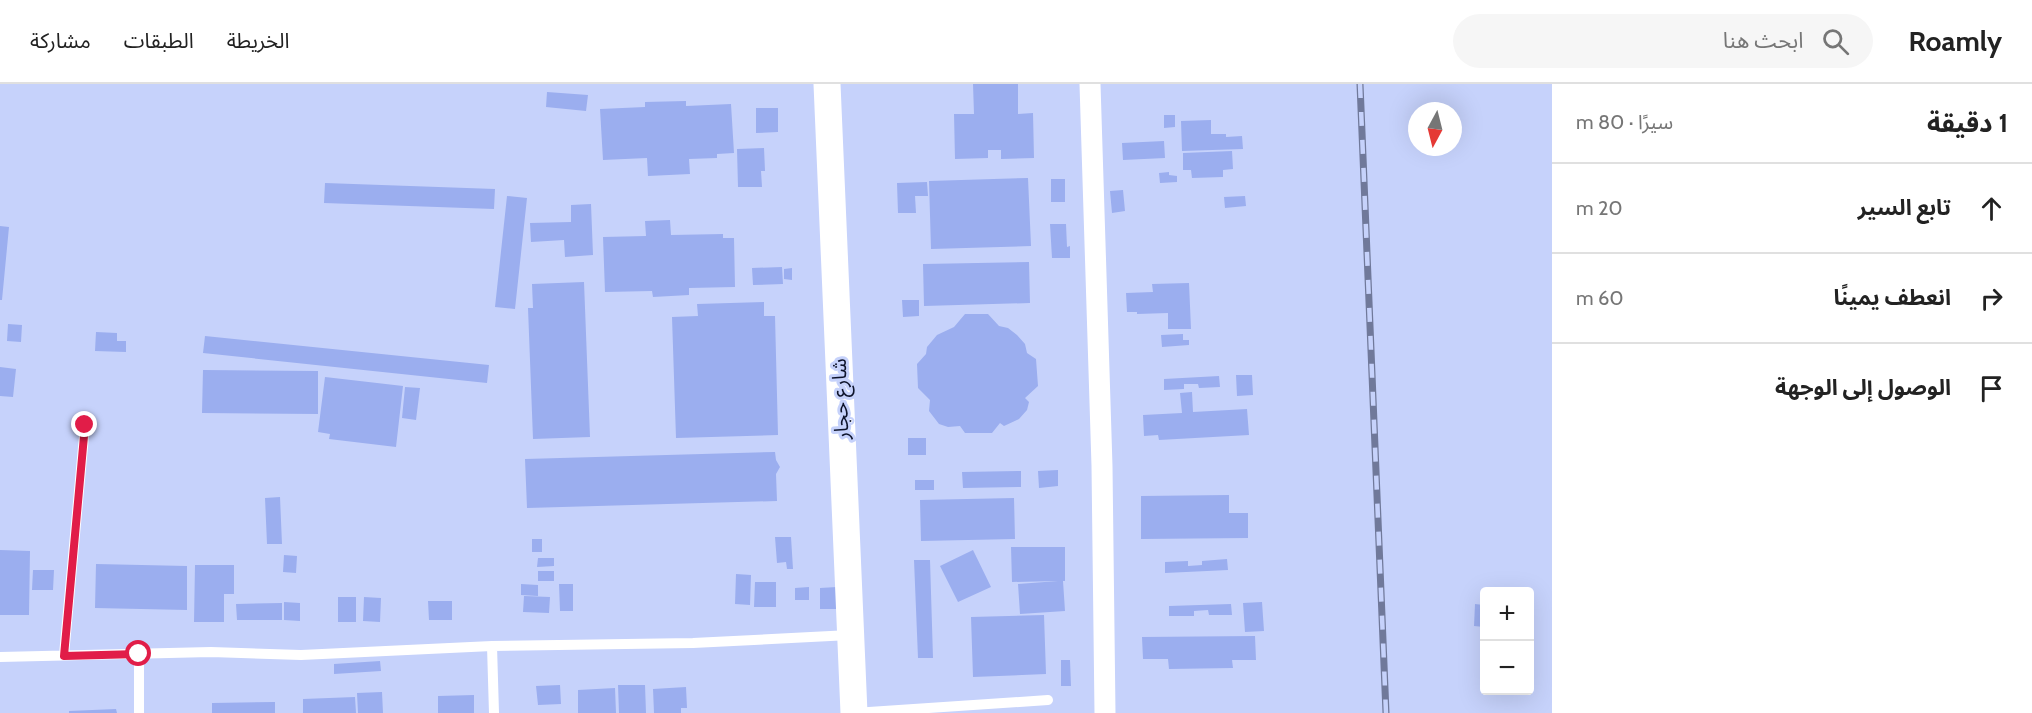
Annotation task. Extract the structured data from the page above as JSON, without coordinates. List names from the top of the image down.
{
  "streets": {
    "street": ["شارع حجار"]
  },
  "north": "bottom",
  "page": {
    "header": "Roamly",
    "search": "ابحث هنا",
    "nav": ["الخريطة", "الطبقات", "مشاركة"],
    "heading": ["1 دقيقة", "سيرًا · 80 m"],
    "list": [
      ["تابع السير", "20 m"],
      ["انعطف يمينًا", "60 m"],
      "الوصول إلى الوجهة"
    ],
    "map_buttons": ["+", "−"]
  }
}
